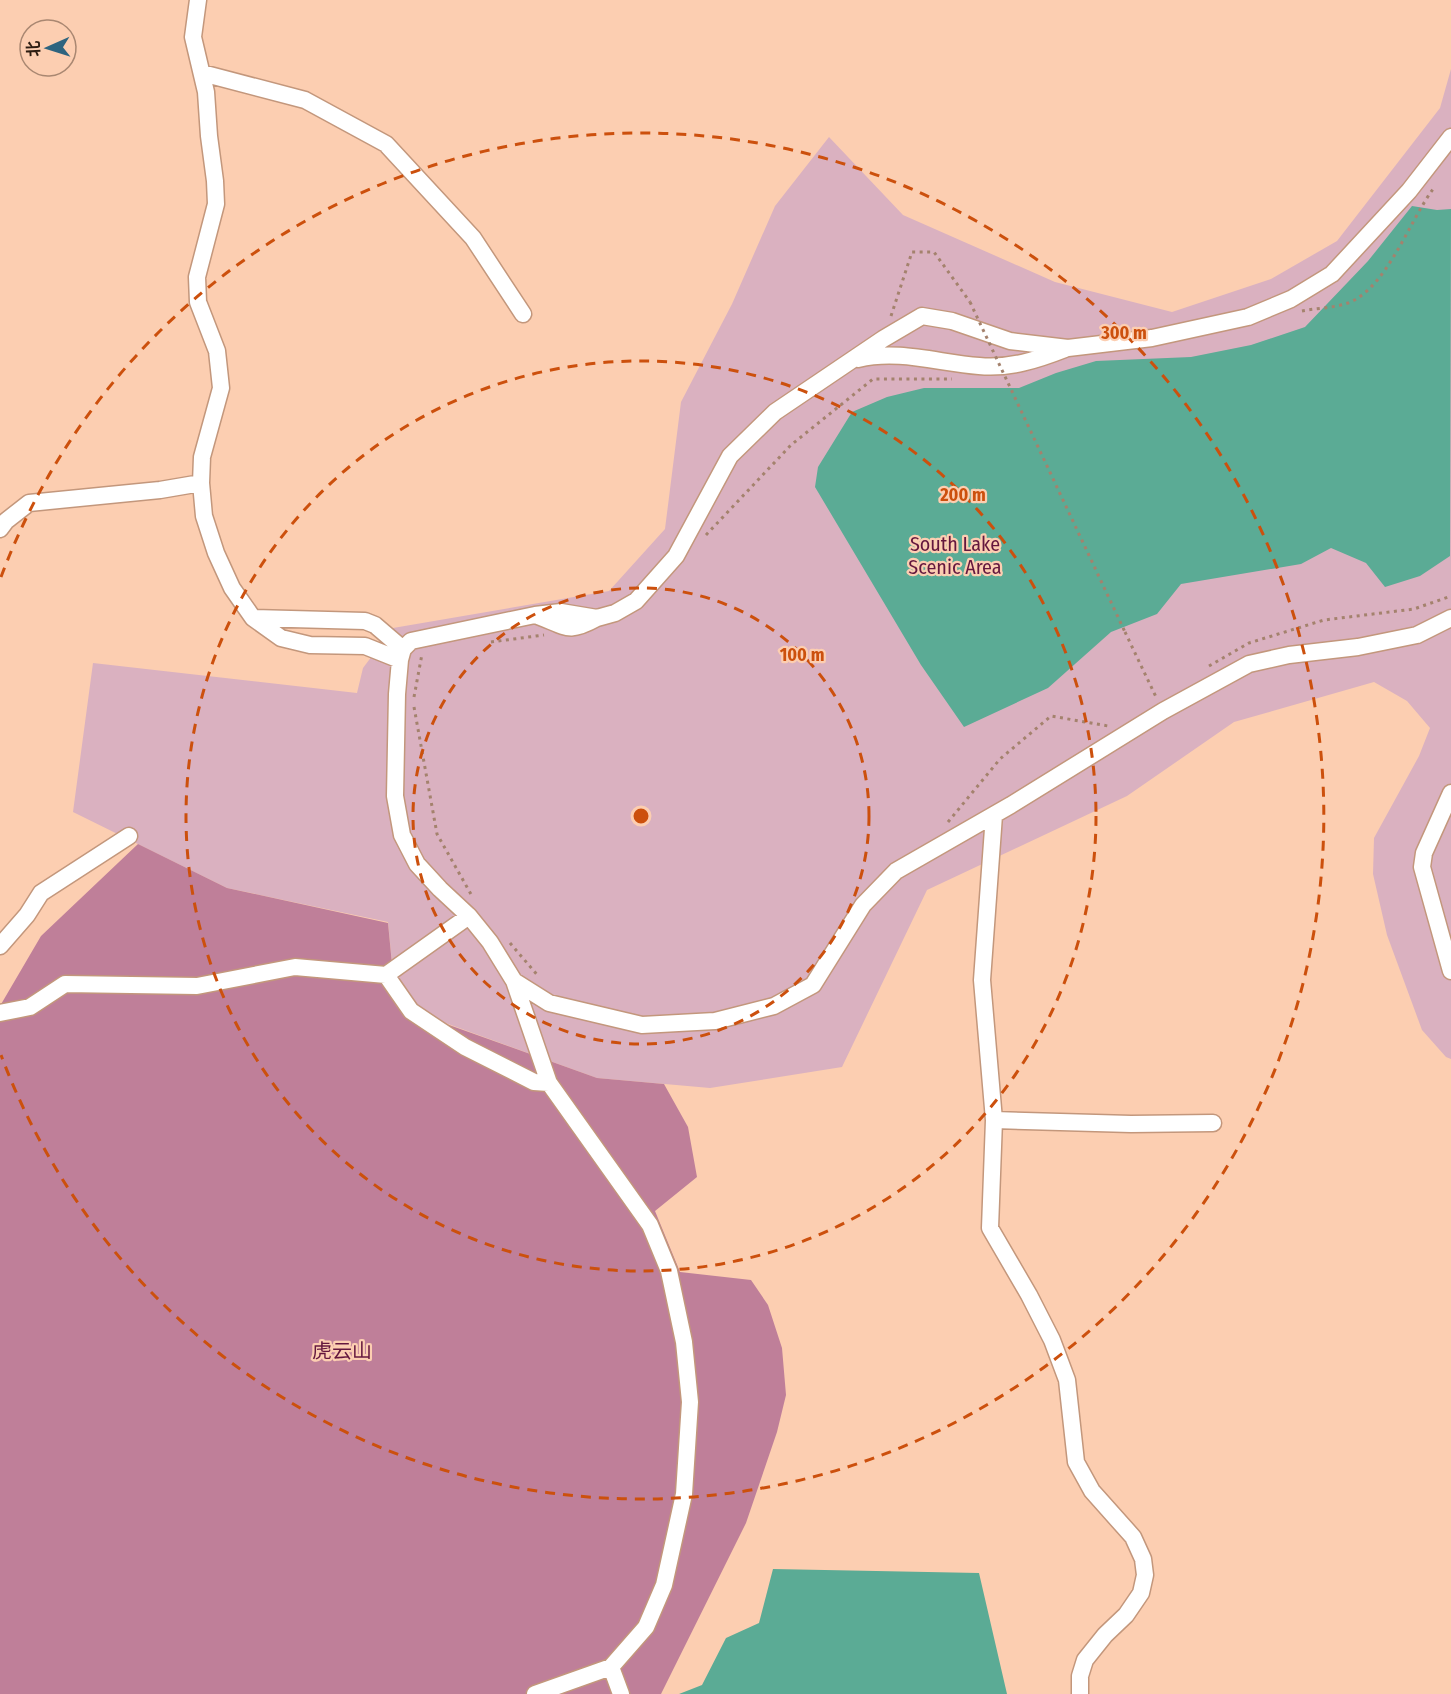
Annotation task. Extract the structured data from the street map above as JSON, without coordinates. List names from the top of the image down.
{
  "parks": ["South Lake Scenic Area", "虎云山"],
  "north": "left",
  "rings": ["300 m", "200 m", "100 m"]
}
